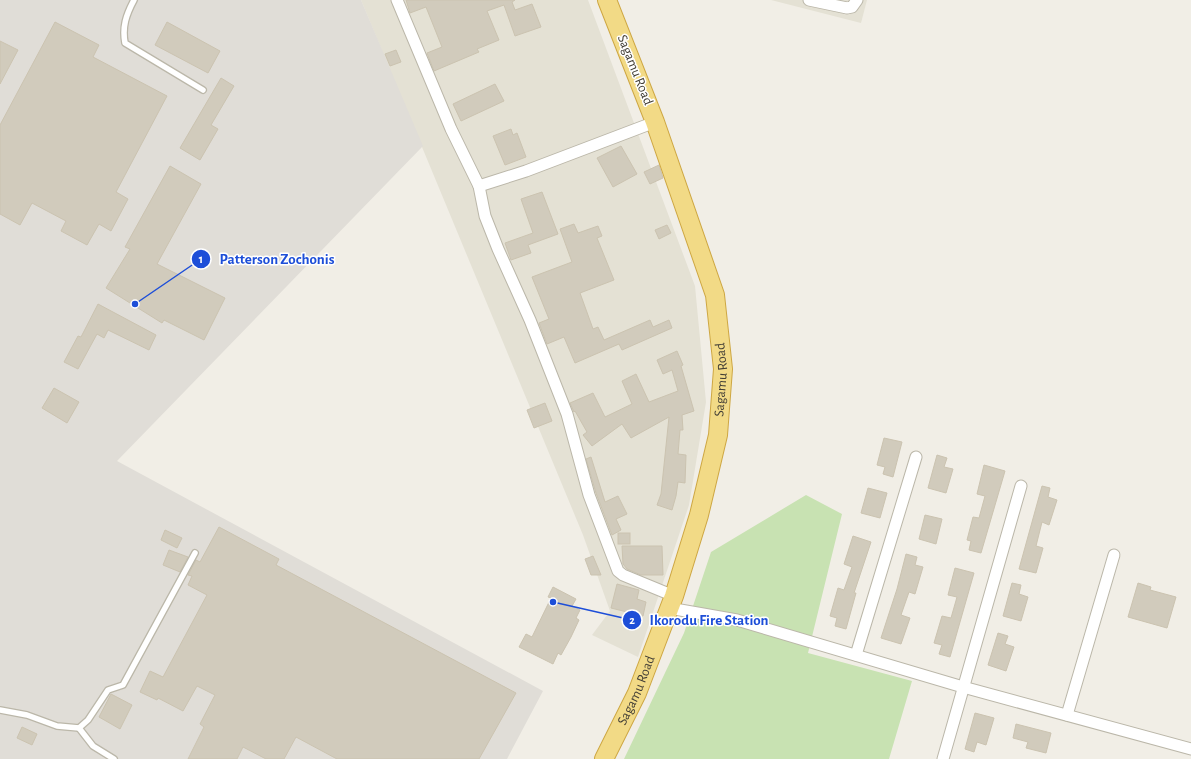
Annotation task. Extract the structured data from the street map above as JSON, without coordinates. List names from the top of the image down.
{
  "streets": {
    "highway": ["Sagamu Road"]
  },
  "places": ["Patterson Zochonis", "Ikorodu Fire Station"]
}
